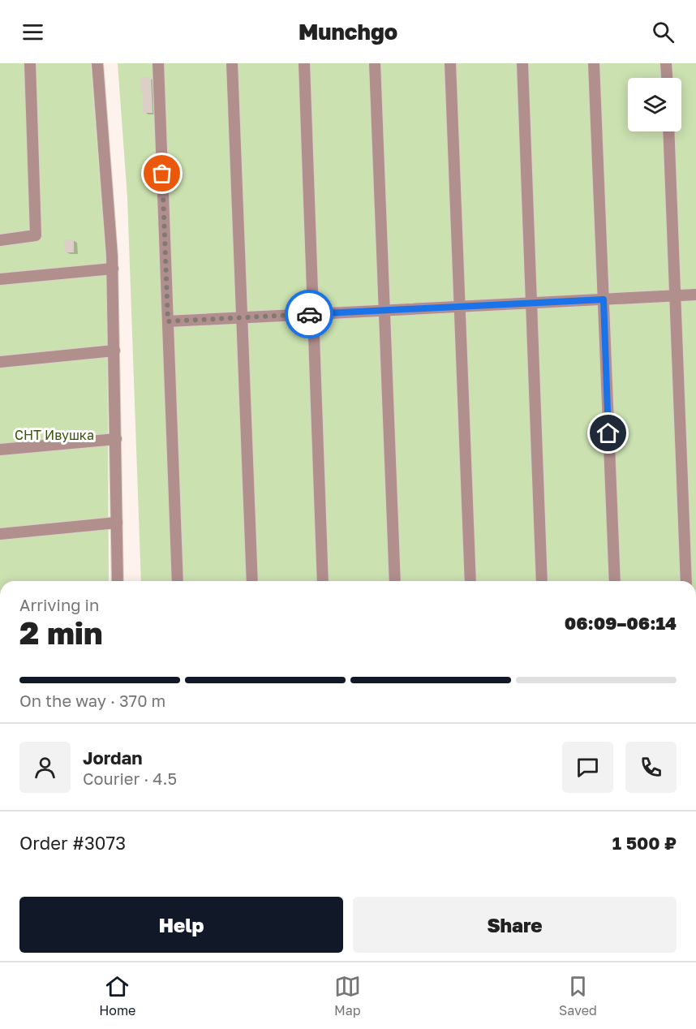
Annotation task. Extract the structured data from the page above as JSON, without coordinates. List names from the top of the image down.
{
  "parks": ["СНТ Ивушка"],
  "page": {
    "header": "Munchgo",
    "heading": ["2 min", "Arriving in", "06:09–06:14"],
    "panel": [
      "Jordan",
      "Courier · 4.5",
      "Order #3073",
      "1 500 ₽"
    ],
    "bar": "On the way · 370 m",
    "buttons": ["Help", "Share"],
    "tabs": ["Home", "Map", "Saved"]
  }
}
